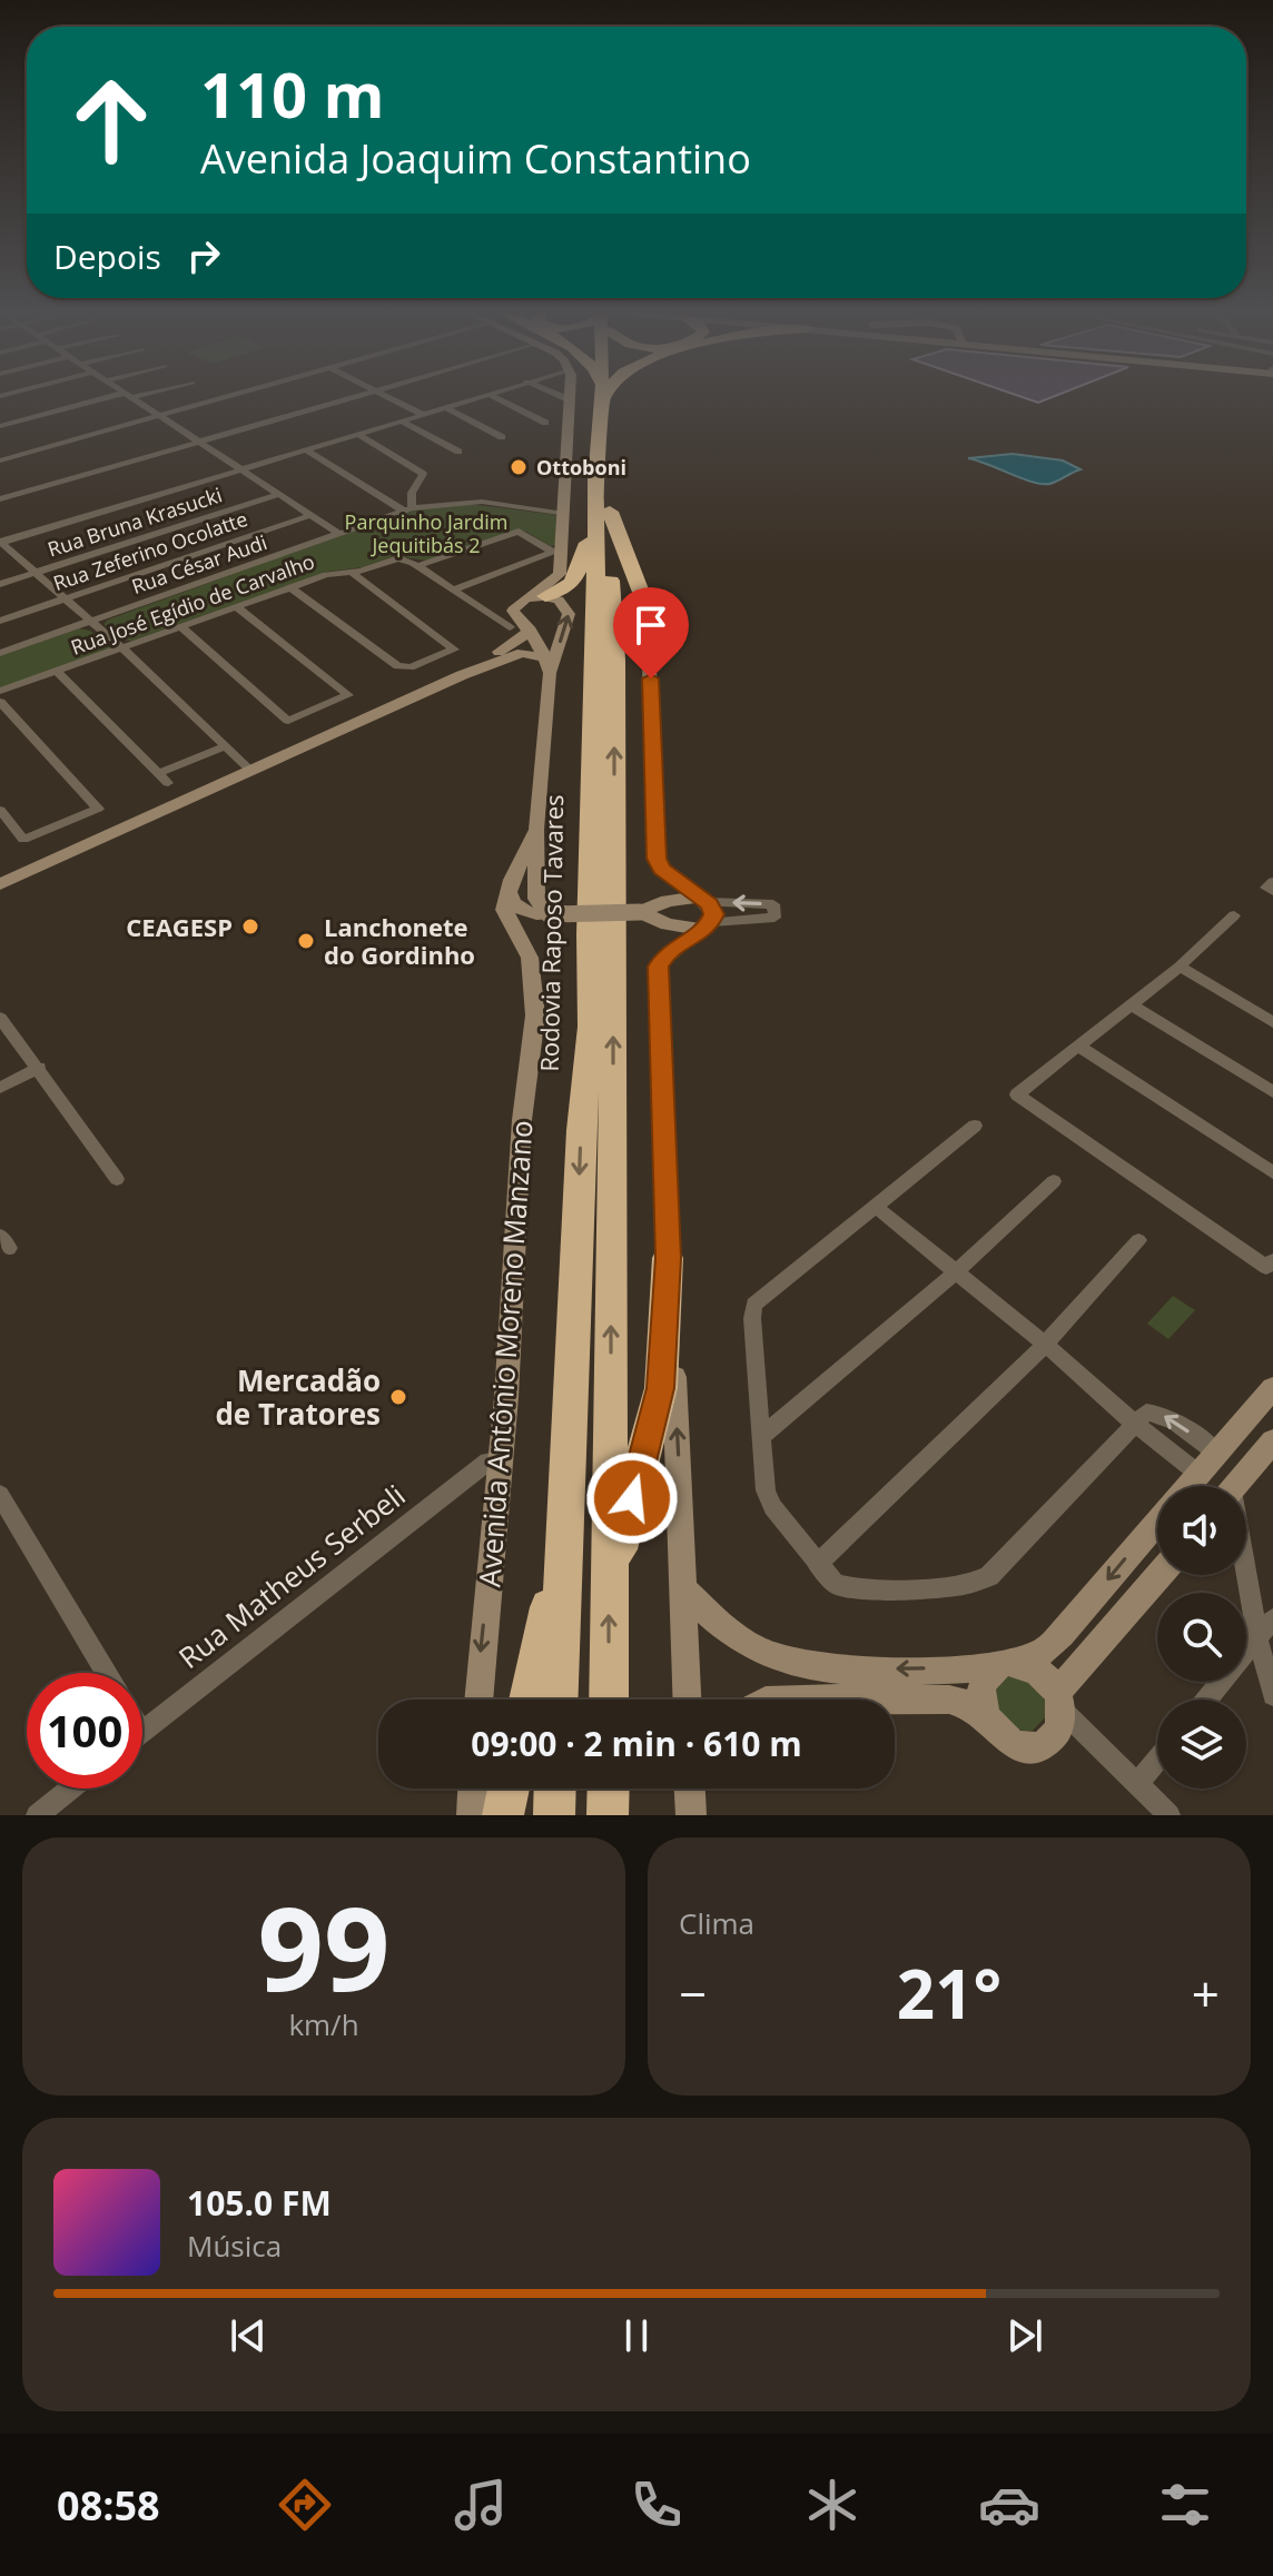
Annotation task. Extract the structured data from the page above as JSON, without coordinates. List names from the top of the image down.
{
  "streets": {
    "highway": ["Rodovia Raposo Tavares"],
    "main road": ["Avenida Antônio Moreno Manzano"],
    "street": [
      "Rua Bruna Krasucki",
      "Rua Zeferino Ocolatte",
      "Rua César Audi",
      "Rua José Egídio de Carvalho",
      "Rua Matheus Serbeli"
    ]
  },
  "crossings": [
    ["Avenida Antônio Moreno Manzano", "Rua Matheus Serbeli"]
  ],
  "parks": ["Parquinho Jardim Jequitibás 2"],
  "places": [
    "Ottoboni",
    "CEAGESP",
    "Lanchonete do Gordinho",
    "Mercadão de Tratores"
  ],
  "page": {
    "turn": ["110 m", "Avenida Joaquim Constantino"],
    "then": "Depois",
    "limit": "100",
    "trip": "09:00 · 2 min · 610 m",
    "tile": [
      ["99", "km/h"],
      "Clima"
    ],
    "heat": ["−", "21°", "+"],
    "song": ["105.0 FM", "Música"],
    "tabs": "08:58"
  }
}
